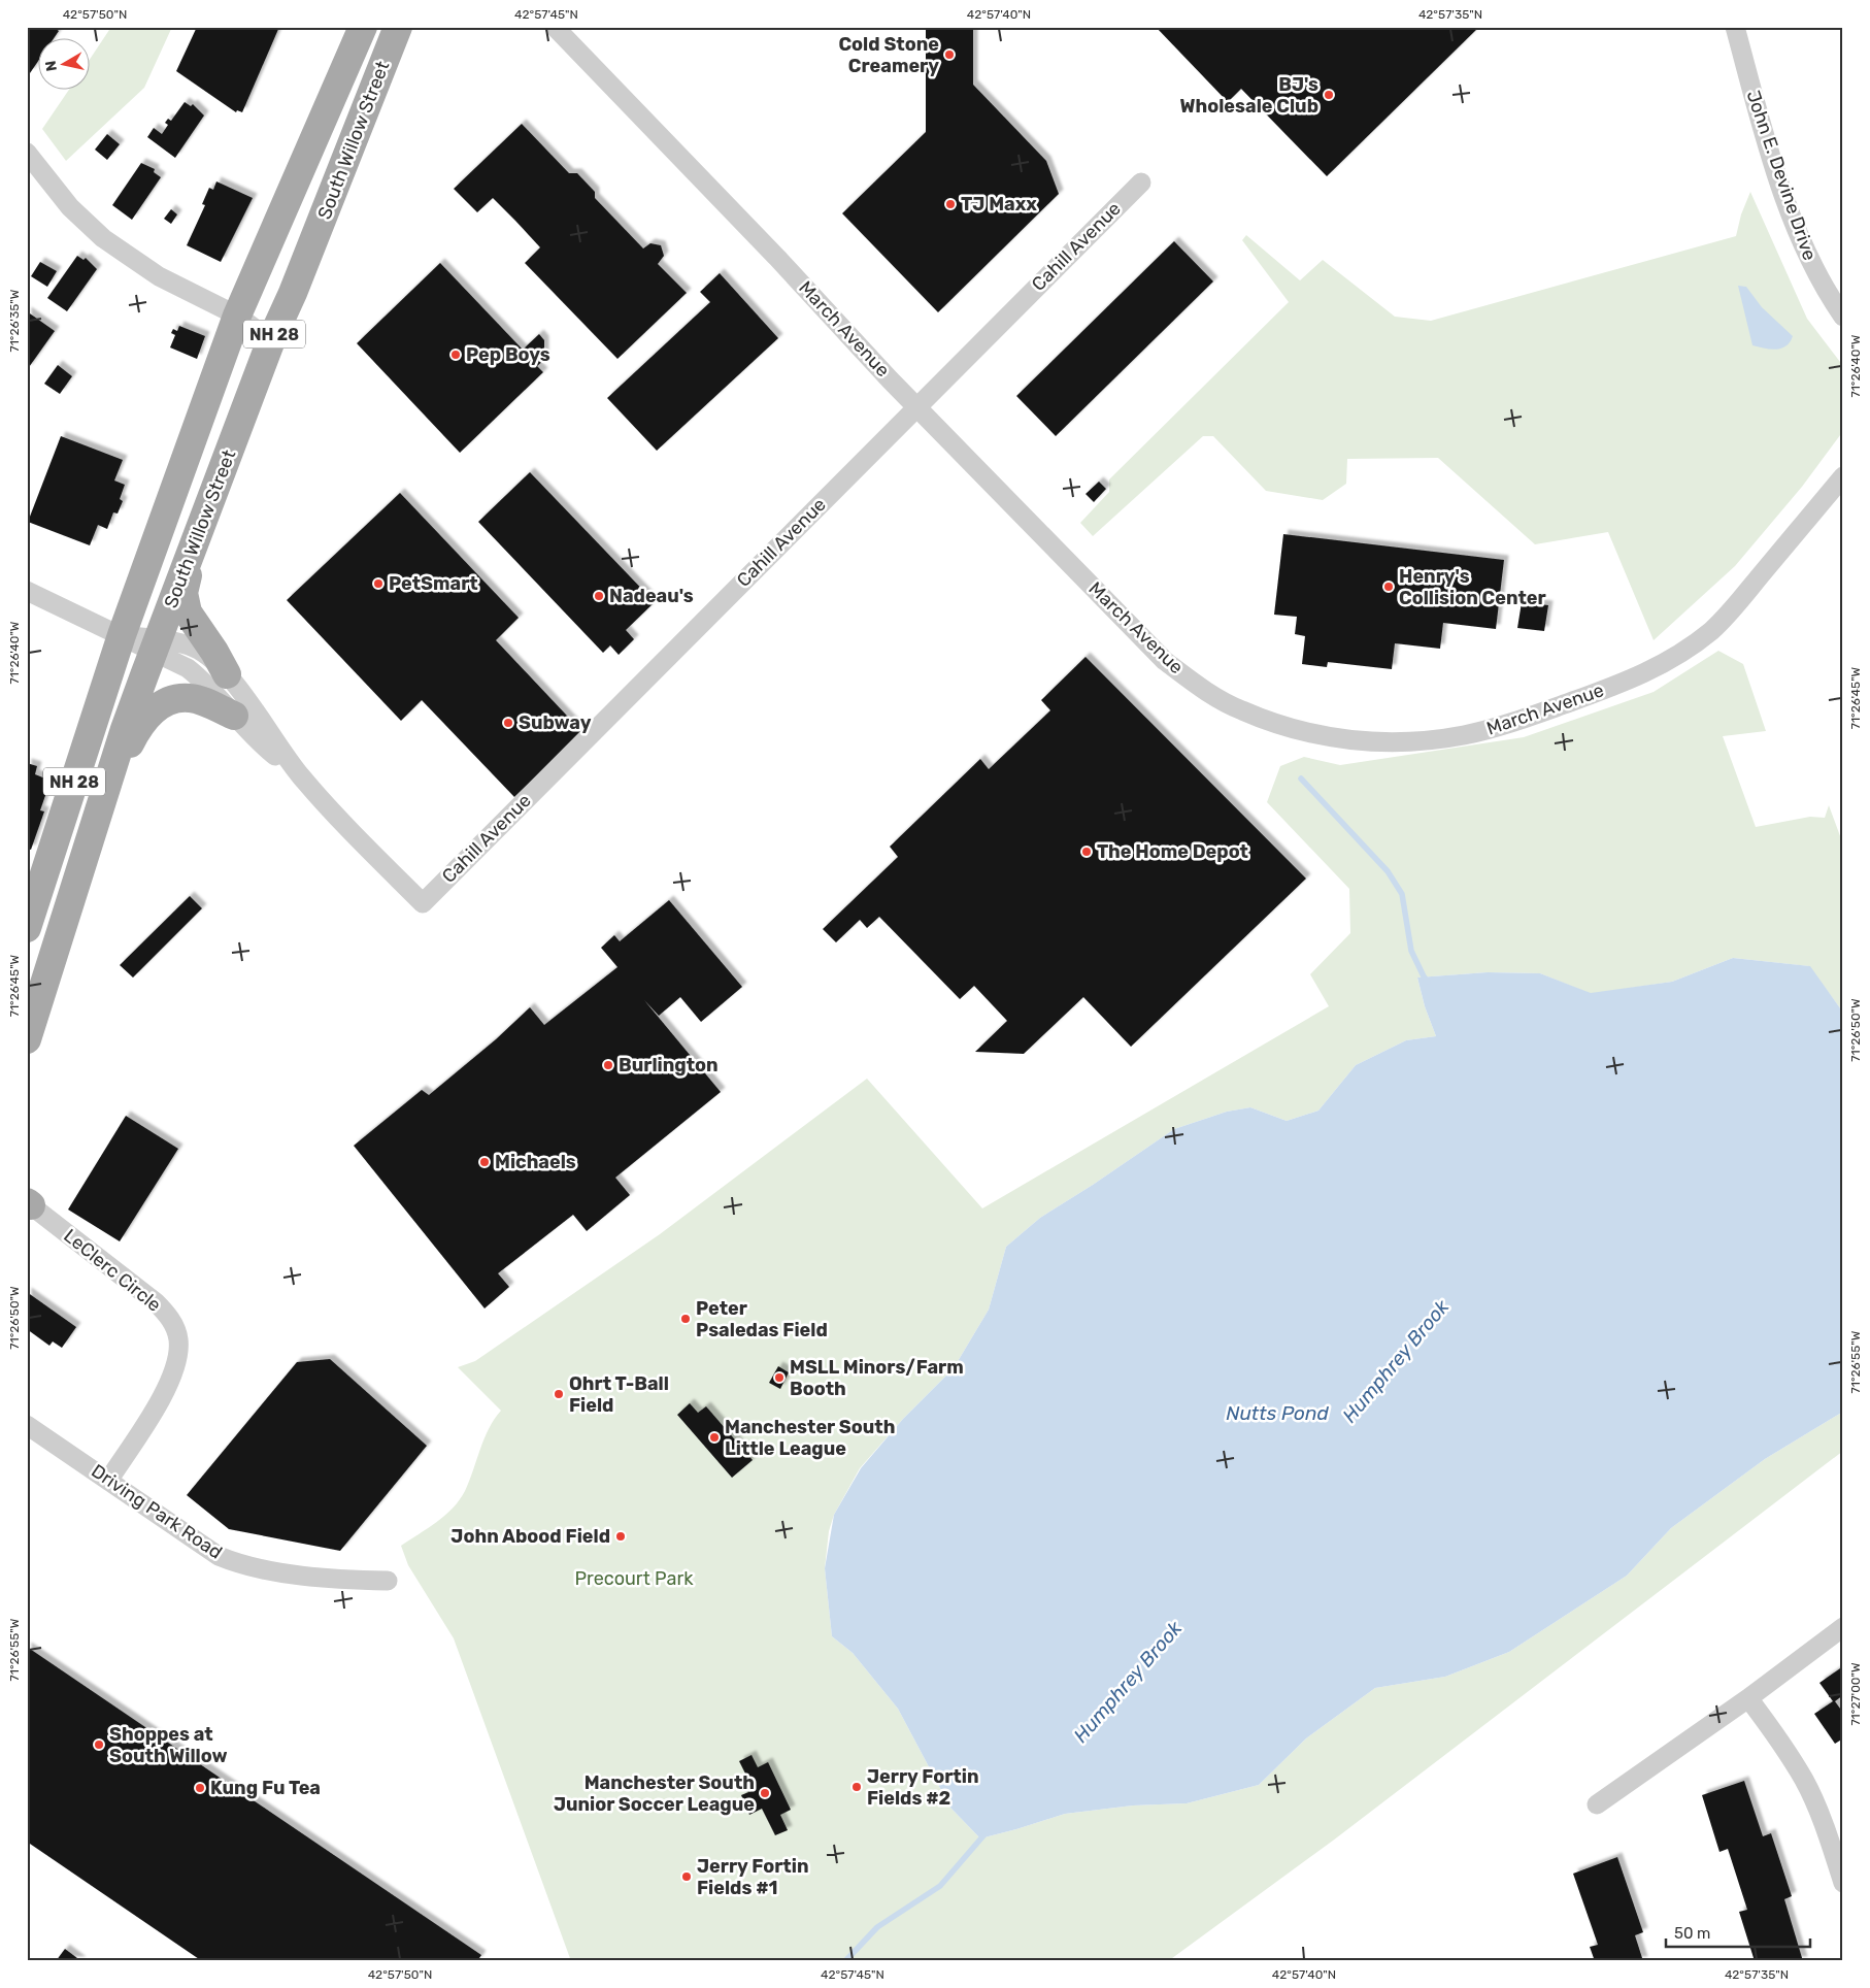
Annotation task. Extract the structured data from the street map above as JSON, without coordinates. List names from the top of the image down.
{
  "streets": {
    "main road": ["South Willow Street", "NH 28"],
    "street": [
      "John E. Devine Drive",
      "Cahill Avenue",
      "March Avenue",
      "LeClerc Circle",
      "Driving Park Road"
    ]
  },
  "crossings": [
    ["Cahill Avenue", "March Avenue"],
    ["LeClerc Circle", "Driving Park Road"]
  ],
  "water": ["Humphrey Brook", "Nutts Pond"],
  "parks": ["Precourt Park"],
  "places": [
    "Cold Stone Creamery",
    "BJ's Wholesale Club",
    "TJ Maxx",
    "Pep Boys",
    "PetSmart",
    "Henry's Collision Center",
    "Nadeau's",
    "Subway",
    "The Home Depot",
    "Burlington",
    "Michaels",
    "Peter Psaledas Field",
    "MSLL Minors/Farm Booth",
    "Ohrt T-Ball Field",
    "Manchester South Little League",
    "John Abood Field",
    "Shoppes at South Willow",
    "Jerry Fortin Fields #2",
    "Kung Fu Tea",
    "Manchester South Junior Soccer League",
    "Jerry Fortin Fields #1"
  ],
  "scale_bar": "50 m",
  "north": "left",
  "coordinates": [
    "42°57'50\"N",
    "42°57'45\"N",
    "42°57'40\"N",
    "42°57'35\"N",
    "71°26'35\"W",
    "71°26'40\"W",
    "71°26'45\"W",
    "71°26'50\"W",
    "71°26'55\"W",
    "71°27'00\"W"
  ]
}
